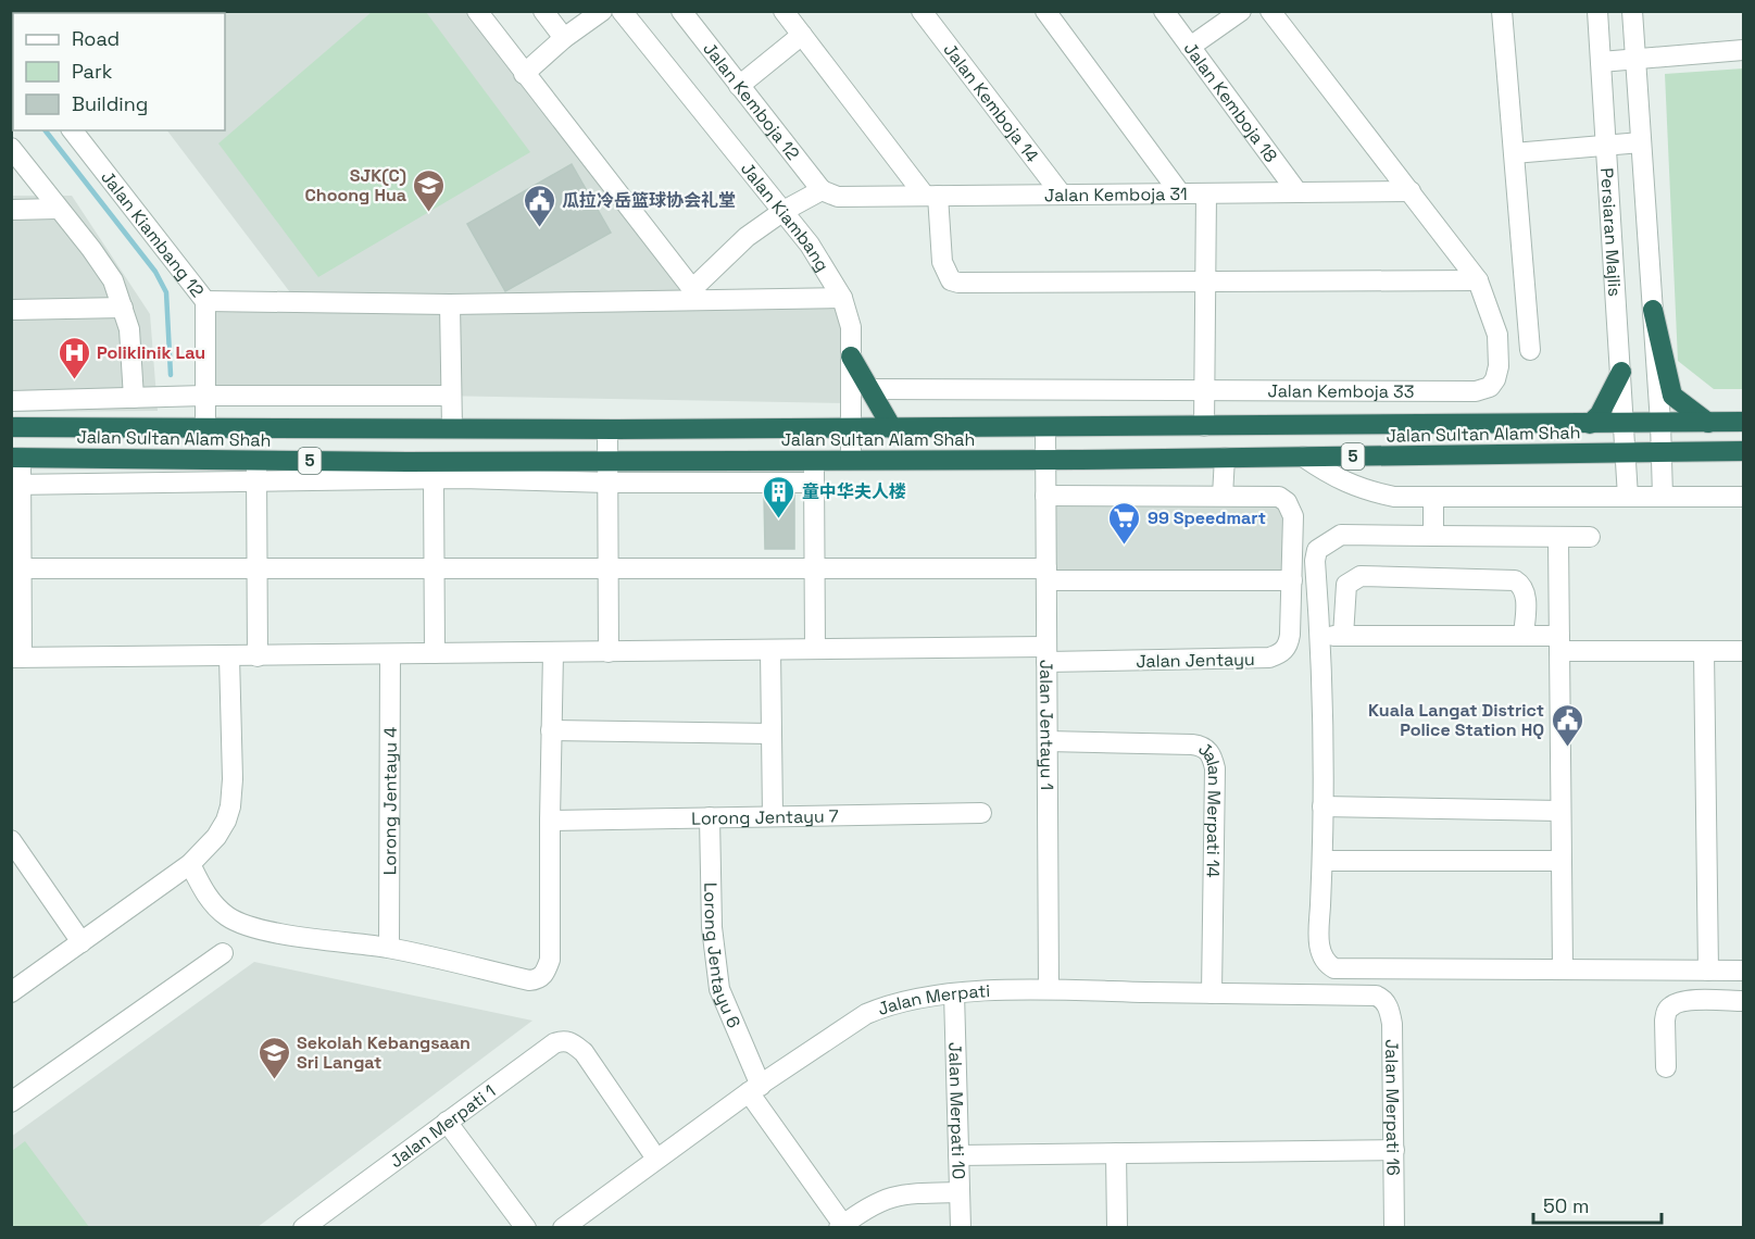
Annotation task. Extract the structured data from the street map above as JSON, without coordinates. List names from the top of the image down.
{
  "streets": {
    "highway": ["Jalan Sultan Alam Shah", "5"],
    "street": [
      "Jalan Kemboja 12",
      "Jalan Kemboja 18",
      "Jalan Kemboja 14",
      "Jalan Kemboja 31",
      "Jalan Kiambang",
      "Persiaran Majlis",
      "Jalan Kiambang 12",
      "Jalan Kemboja 33",
      "Jalan Jentayu",
      "Jalan Jentayu 1",
      "Lorong Jentayu 4",
      "Jalan Merpati 14",
      "Lorong Jentayu 7",
      "Lorong Jentayu 6",
      "Jalan Merpati",
      "Jalan Merpati 16",
      "Jalan Merpati 10",
      "Jalan Merpati 1"
    ]
  },
  "crossings": [
    ["Jalan Kemboja 12", "Jalan Kemboja 31"],
    ["Jalan Kemboja 18", "Jalan Kemboja 31"],
    ["Jalan Kemboja 14", "Jalan Kemboja 31"],
    ["Jalan Kiambang", "Jalan Sultan Alam Shah"],
    ["Persiaran Majlis", "Jalan Sultan Alam Shah"],
    ["Jalan Kiambang 12", "Jalan Sultan Alam Shah"],
    ["Jalan Sultan Alam Shah", "Jalan Jentayu 1"],
    ["Jalan Jentayu", "Jalan Jentayu 1"],
    ["Jalan Jentayu", "Lorong Jentayu 4"],
    ["Jalan Jentayu 1", "Jalan Merpati 14"],
    ["Jalan Jentayu 1", "Jalan Merpati"],
    ["Jalan Merpati 14", "Jalan Merpati"],
    ["Lorong Jentayu 7", "Lorong Jentayu 6"],
    ["Lorong Jentayu 6", "Jalan Merpati"],
    ["Jalan Merpati", "Jalan Merpati 16"],
    ["Jalan Merpati", "Jalan Merpati 10"],
    ["Jalan Merpati", "Jalan Merpati 1"]
  ],
  "places": {
    "school or university": ["SJK(C) Choong Hua", "Sekolah Kebangsaan Sri Langat"],
    "public building": ["瓜拉冷岳篮球协会礼堂", "Kuala Langat District Police Station HQ"],
    "hospital": ["Poliklinik Lau"],
    "building": ["童中华夫人楼"],
    "supermarket": ["99 Speedmart"]
  },
  "legend": ["Road", "Park", "Building"],
  "scale_bar": "50 m"
}
